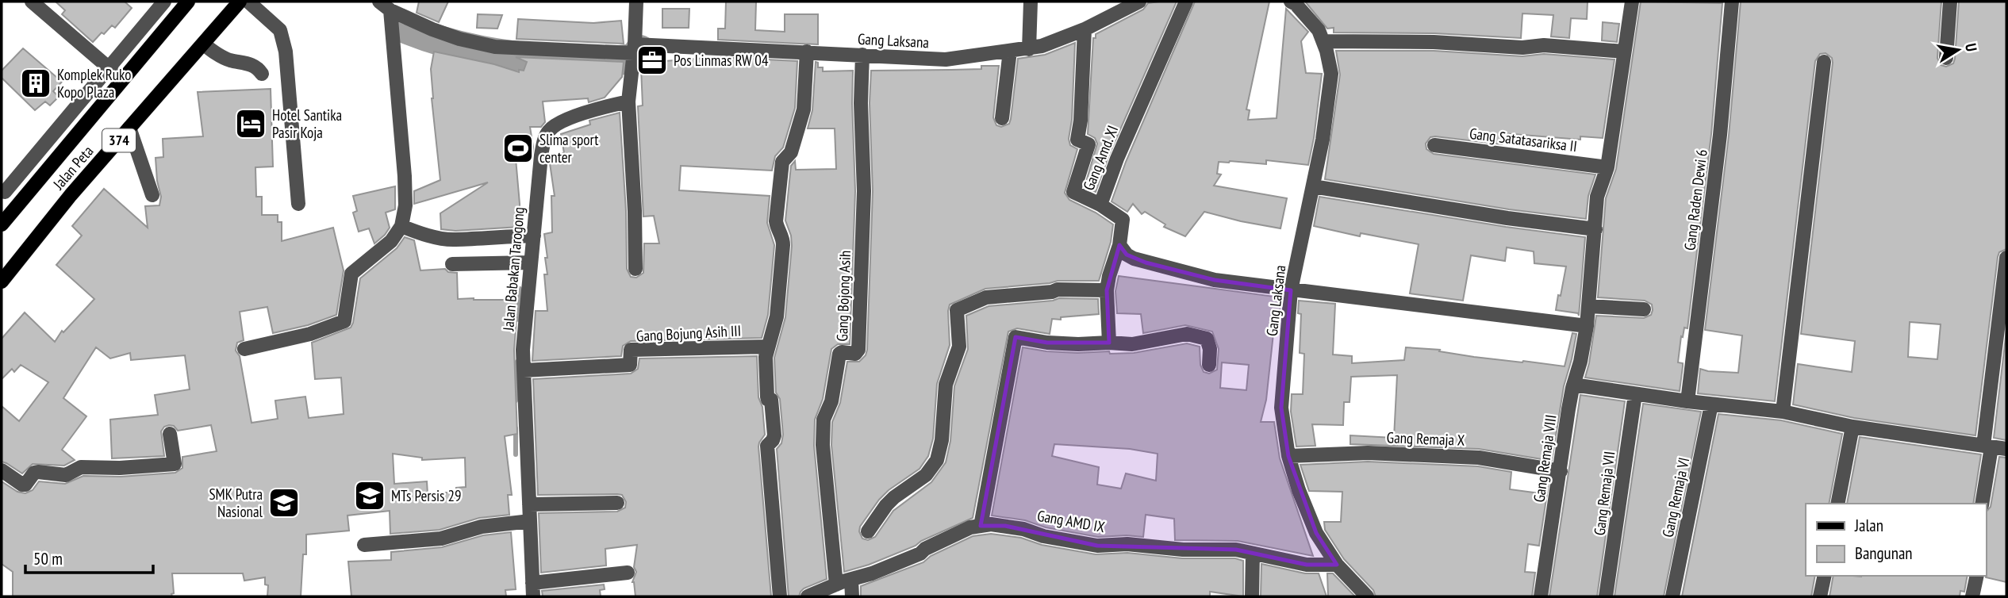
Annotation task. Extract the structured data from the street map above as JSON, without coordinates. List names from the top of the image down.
{
  "streets": {
    "main road": ["374", "Jalan Peta"],
    "street": [
      "Gang Laksana",
      "Gang Satatasariksa II",
      "Gang Amd. XI",
      "Gang Raden Dewi 6",
      "Jalan Babakan Tarogong",
      "Gang Bojong Asih",
      "Gang Bojung Asih III",
      "Gang Remaja X",
      "Gang Remaja VIII",
      "Gang Remaja VII",
      "Gang Remaja VI",
      "Gang AMD IX"
    ]
  },
  "crossings": [
    ["Gang Laksana", "Gang Bojong Asih"],
    ["Gang Laksana", "Gang Remaja X"],
    ["Gang Laksana", "Gang AMD IX"],
    ["Gang Satatasariksa II", "Gang Remaja VIII"],
    ["Jalan Babakan Tarogong", "Gang Bojung Asih III"],
    ["Gang Bojong Asih", "Gang AMD IX"],
    ["Gang Remaja X", "Gang Remaja VIII"]
  ],
  "places": {
    "office": ["Pos Linmas RW 04"],
    "building": ["Komplek Ruko Kopo Plaza"],
    "hotel": ["Hotel Santika Pasir Koja"],
    "sports": ["Slima sport center"],
    "school or university": ["MTs Persis 29", "SMK Putra Nasional"]
  },
  "legend": ["Jalan", "Bangunan"],
  "scale_bar": "50 m",
  "north": "right"
}
